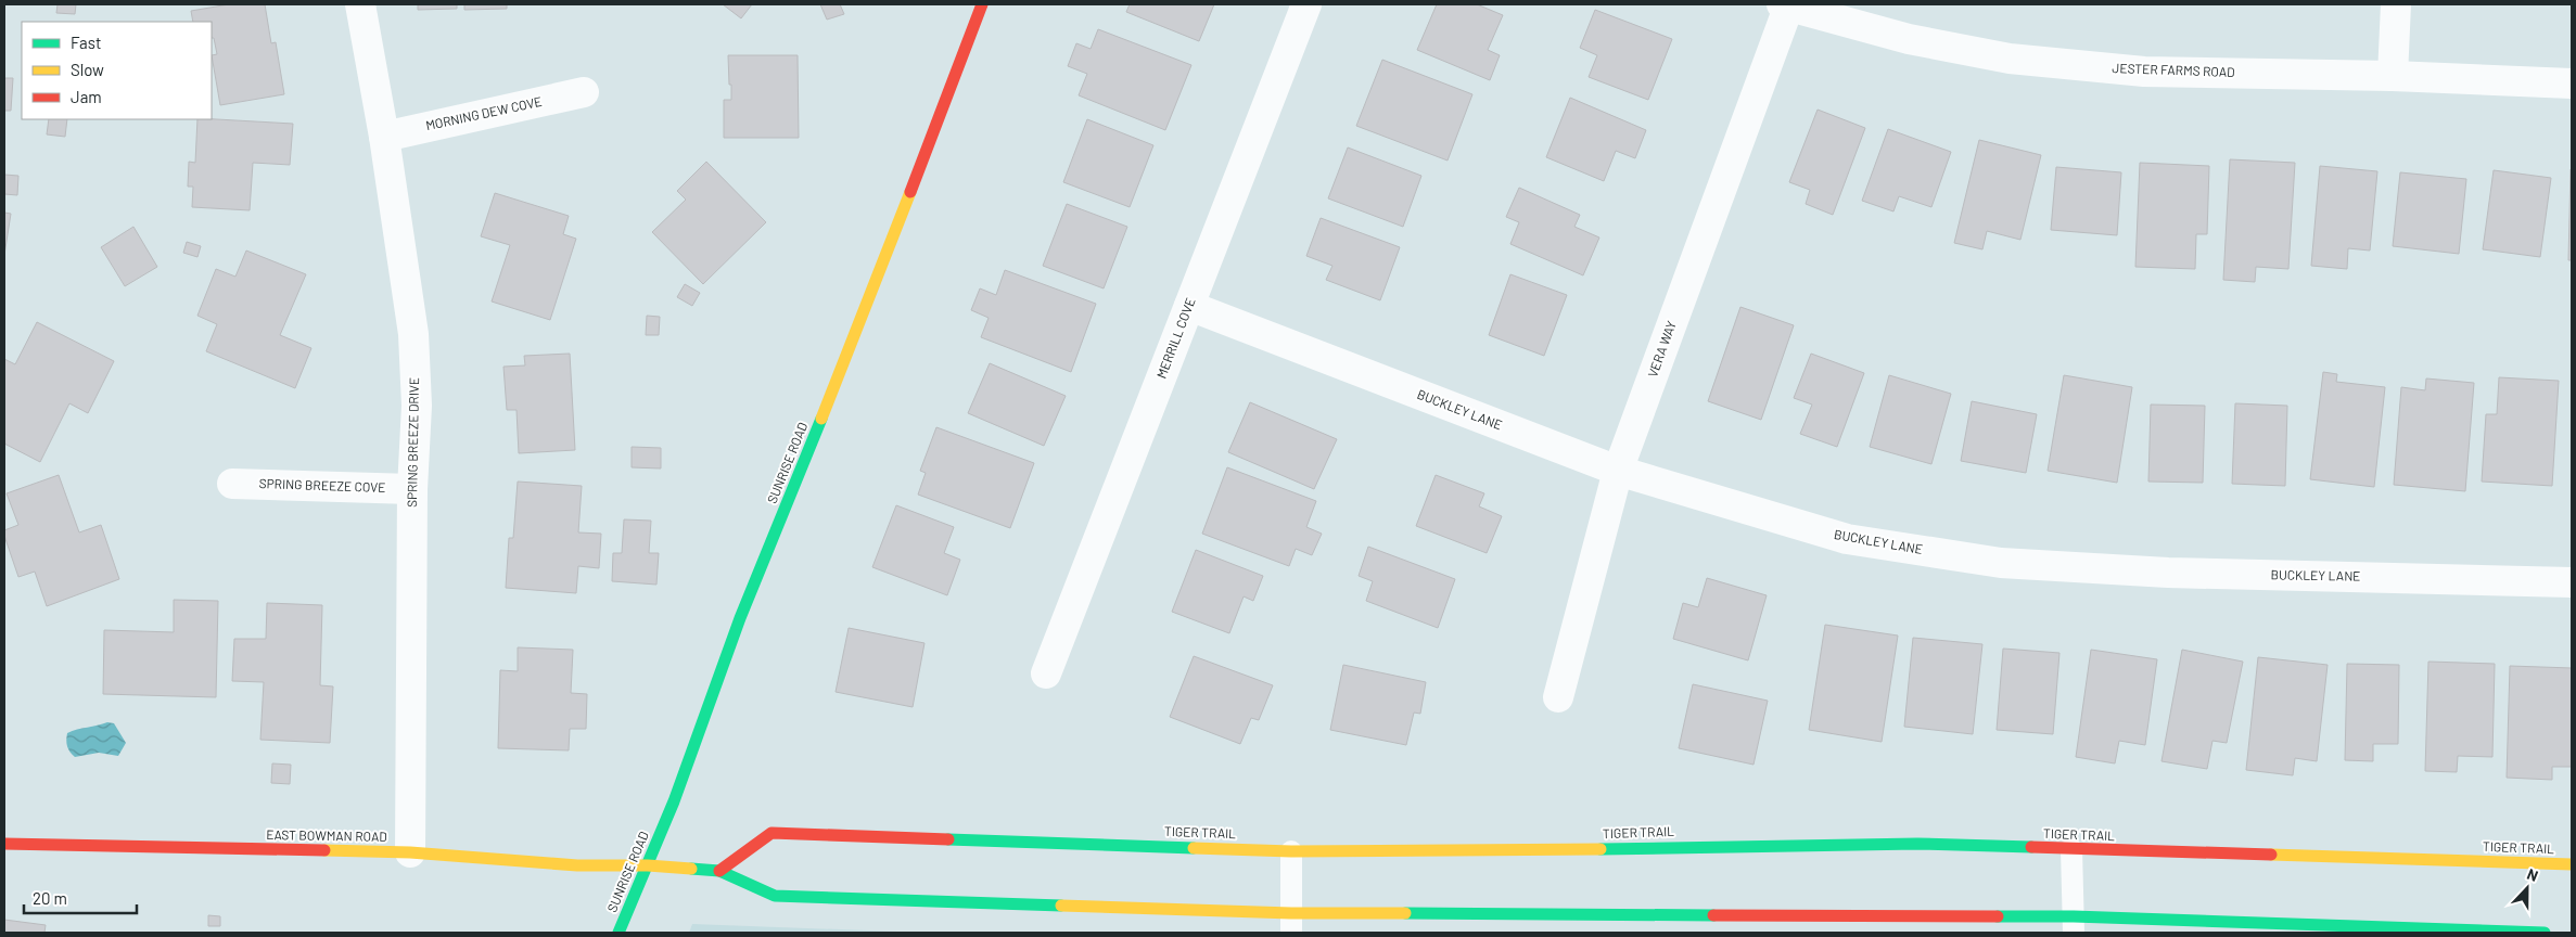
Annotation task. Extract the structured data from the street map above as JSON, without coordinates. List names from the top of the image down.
{
  "streets": {
    "street": [
      "JESTER FARMS ROAD",
      "MORNING DEW COVE",
      "MERRILL COVE",
      "VERA WAY",
      "BUCKLEY LANE",
      "SPRING BREEZE DRIVE",
      "SUNRISE ROAD",
      "SPRING BREEZE COVE",
      "TIGER TRAIL",
      "EAST BOWMAN ROAD"
    ]
  },
  "crossings": [
    ["JESTER FARMS ROAD", "VERA WAY"],
    ["MORNING DEW COVE", "SPRING BREEZE DRIVE"],
    ["MERRILL COVE", "BUCKLEY LANE"],
    ["VERA WAY", "BUCKLEY LANE"],
    ["SPRING BREEZE DRIVE", "SPRING BREEZE COVE"],
    ["SPRING BREEZE DRIVE", "EAST BOWMAN ROAD"],
    ["SUNRISE ROAD", "EAST BOWMAN ROAD"]
  ],
  "legend": ["Fast", "Slow", "Jam"],
  "scale_bar": "20 m",
  "north": "top"
}
